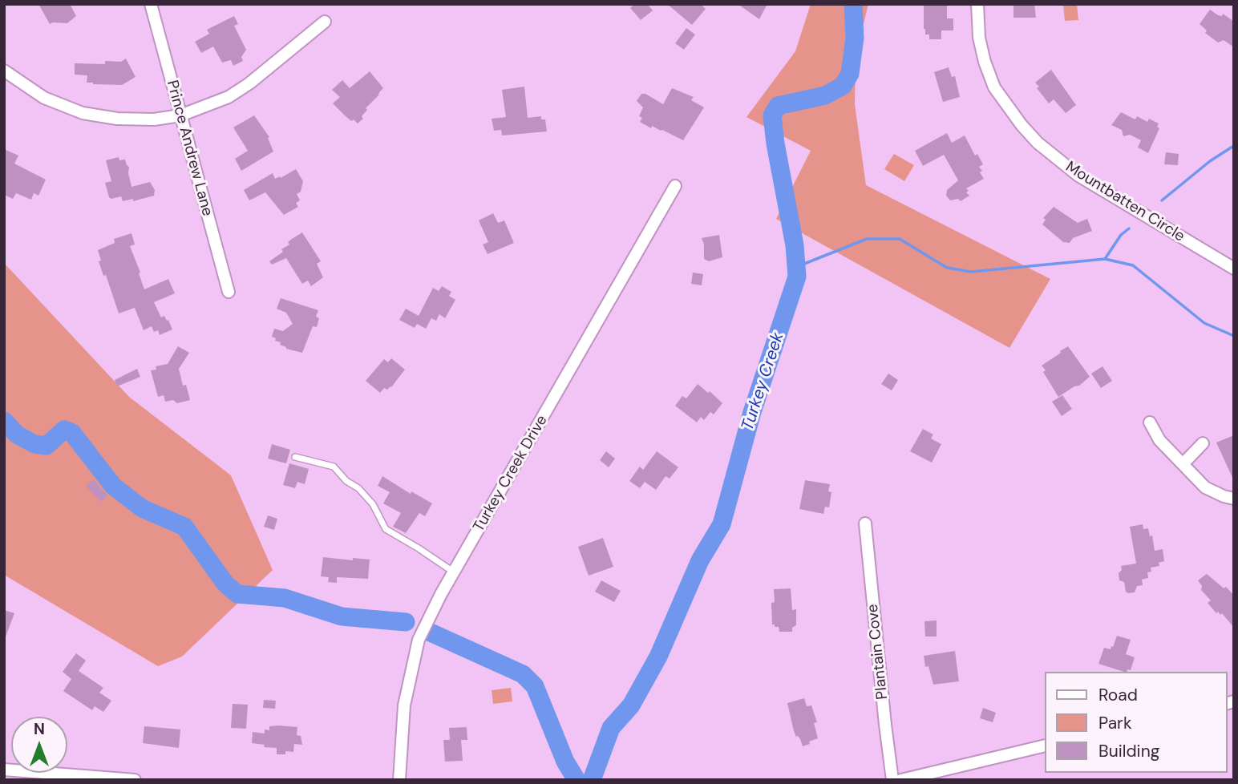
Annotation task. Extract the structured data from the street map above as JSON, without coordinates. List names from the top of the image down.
{
  "streets": {
    "street": [
      "Prince Andrew Lane",
      "Mountbatten Circle",
      "Turkey Creek Drive",
      "Plantain Cove"
    ]
  },
  "water": ["Turkey Creek"],
  "legend": ["Road", "Park", "Building"],
  "north": "top"
}
